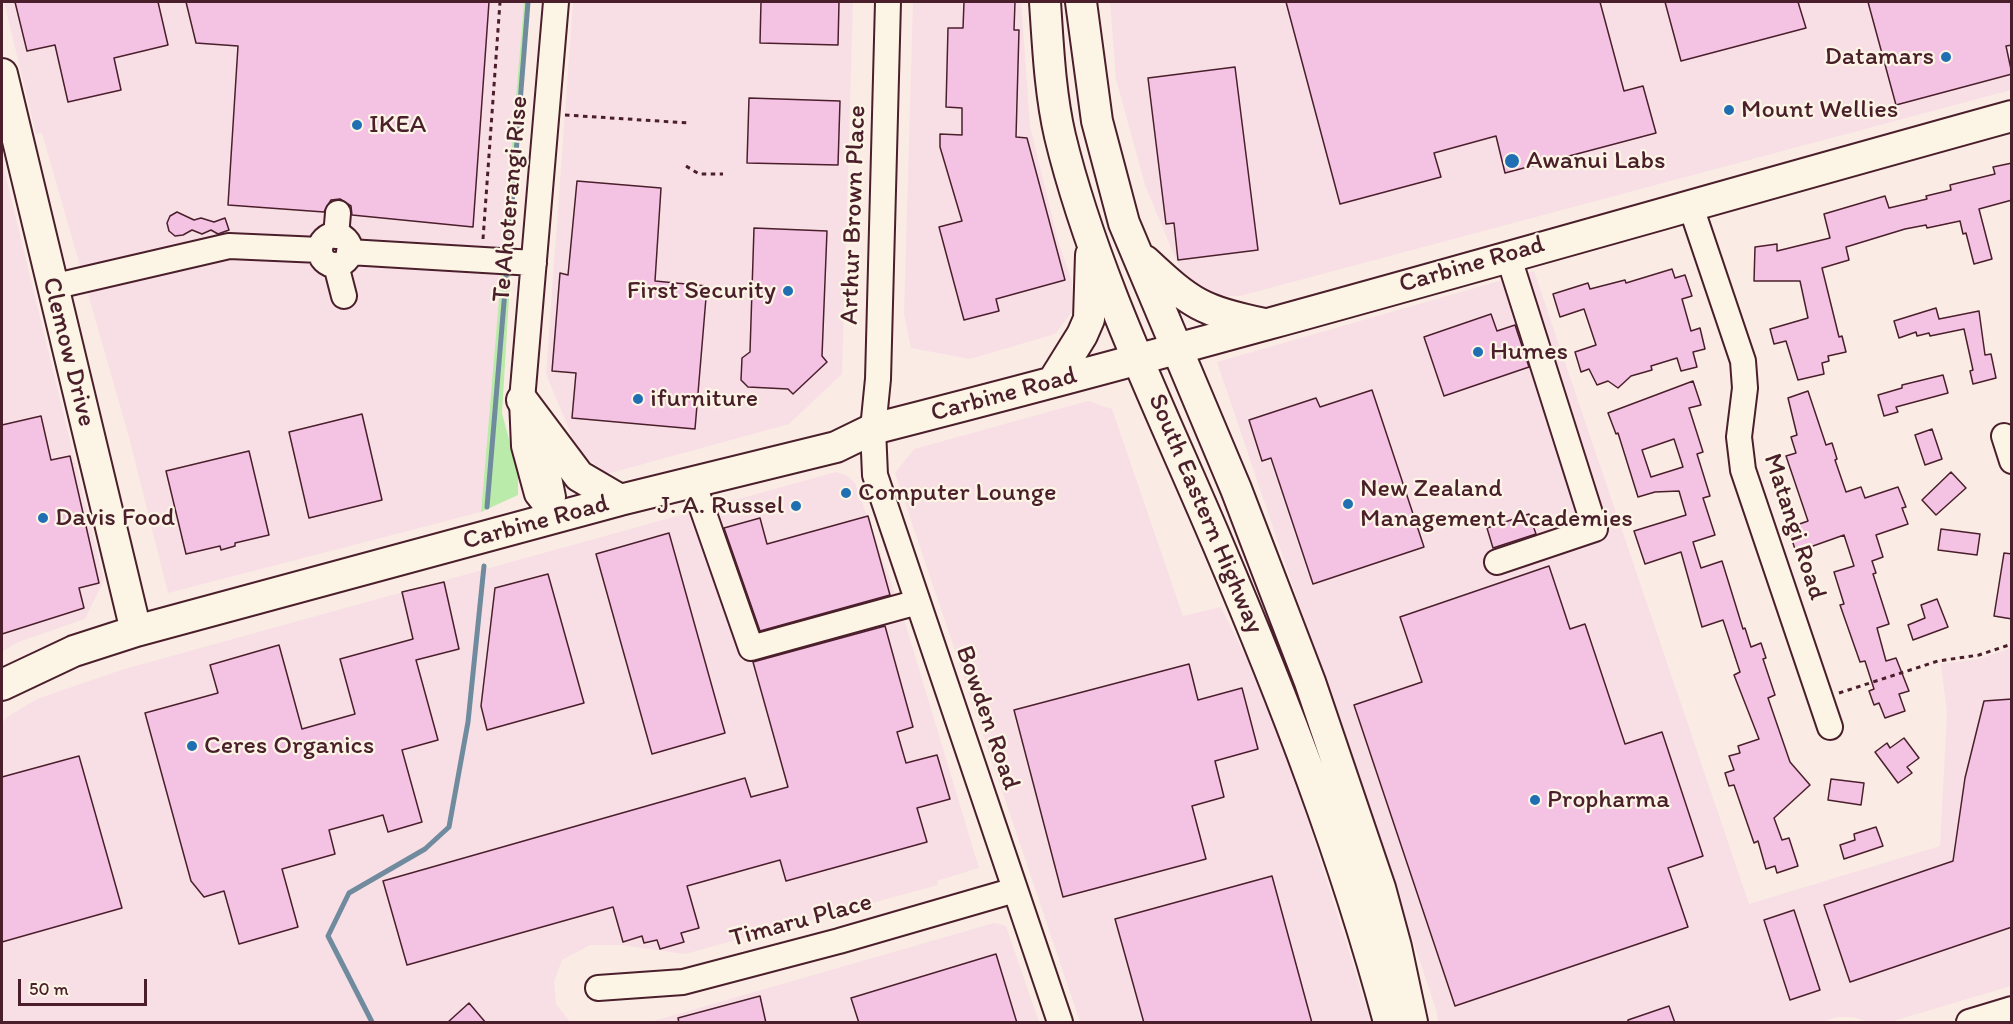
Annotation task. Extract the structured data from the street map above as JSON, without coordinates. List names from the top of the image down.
{
  "streets": {
    "main road": ["Carbine Road", "Clemow Drive", "South Eastern Highway"],
    "street": [
      "Te Ahoterangi Rise",
      "Arthur Brown Place",
      "Matangi Road",
      "Bowden Road",
      "Timaru Place"
    ]
  },
  "crossings": [
    ["Te Ahoterangi Rise", "Carbine Road"],
    ["Arthur Brown Place", "Carbine Road"],
    ["Arthur Brown Place", "Bowden Road"],
    ["Carbine Road", "Clemow Drive"],
    ["Carbine Road", "South Eastern Highway"],
    ["Carbine Road", "Matangi Road"],
    ["Carbine Road", "Bowden Road"],
    ["Bowden Road", "Timaru Place"]
  ],
  "places": [
    "Datamars",
    "Mount Wellies",
    "IKEA",
    "Awanui Labs",
    "First Security",
    "Humes",
    "ifurniture",
    "Computer Lounge",
    "New Zealand Management Academies",
    "J. A. Russel",
    "Davis Food",
    "Ceres Organics",
    "Propharma"
  ],
  "scale_bar": "50 m"
}
